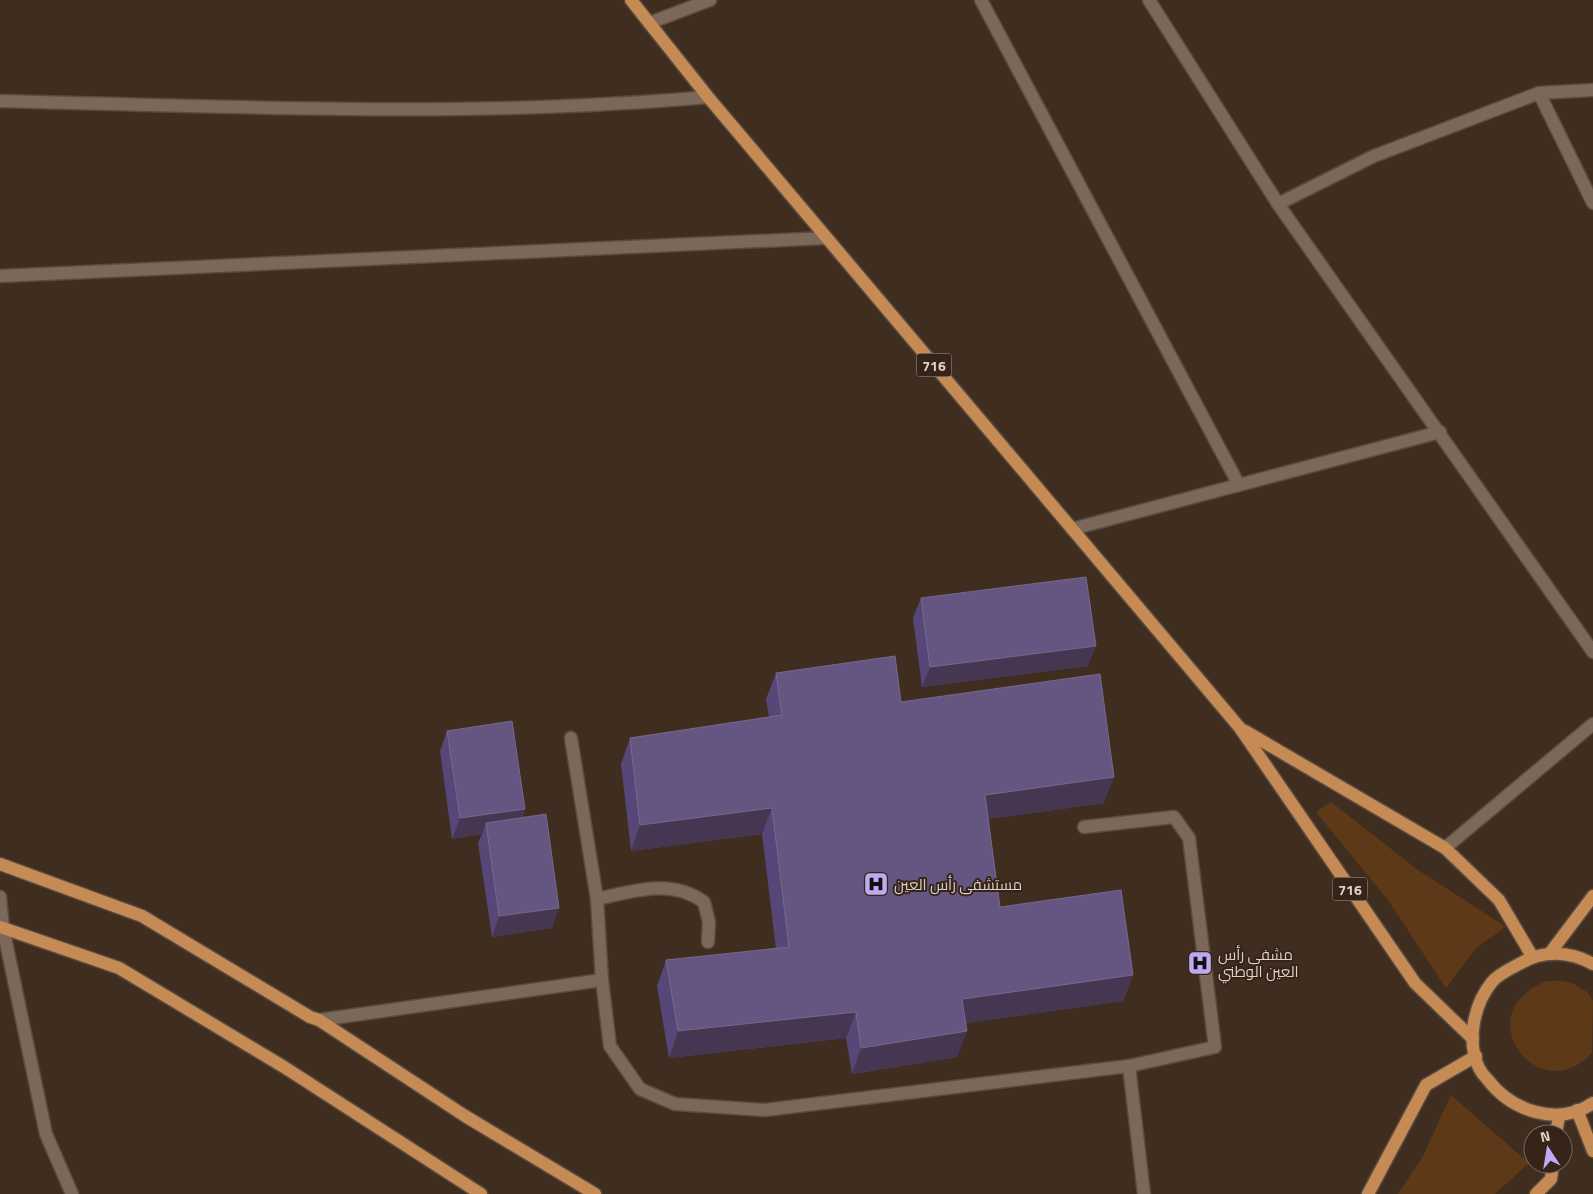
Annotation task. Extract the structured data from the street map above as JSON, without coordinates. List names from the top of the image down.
{
  "streets": {
    "main road": ["716"]
  },
  "places": {
    "hospital": ["مستشفى رأس العين", "مشفى رأس العين الوطني"]
  },
  "north": "top"
}
